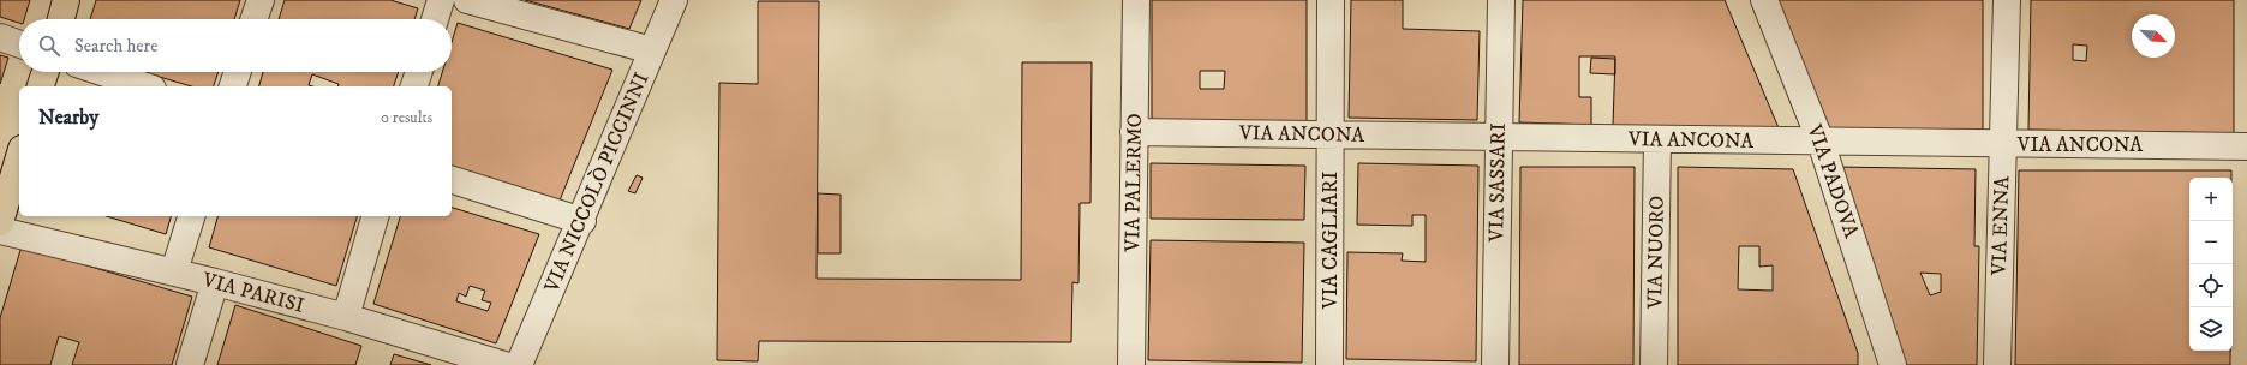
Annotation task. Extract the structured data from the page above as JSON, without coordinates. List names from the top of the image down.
{
  "streets": {
    "street": [
      "VIA ANCONA",
      "VIA PADOVA",
      "VIA NICCOLÒ PICCINNI",
      "VIA PALERMO",
      "VIA SASSARI",
      "VIA ENNA",
      "VIA CAGLIARI",
      "VIA NUORO",
      "VIA PARISI"
    ]
  },
  "crossings": [
    ["VIA ANCONA", "VIA PADOVA"],
    ["VIA ANCONA", "VIA PALERMO"],
    ["VIA ANCONA", "VIA SASSARI"],
    ["VIA ANCONA", "VIA ENNA"],
    ["VIA ANCONA", "VIA CAGLIARI"],
    ["VIA ANCONA", "VIA NUORO"]
  ],
  "north": "bottom right",
  "page": {
    "search": "Search here",
    "heading": ["Nearby", "0 results"],
    "map_buttons": ["+", "−"]
  }
}
